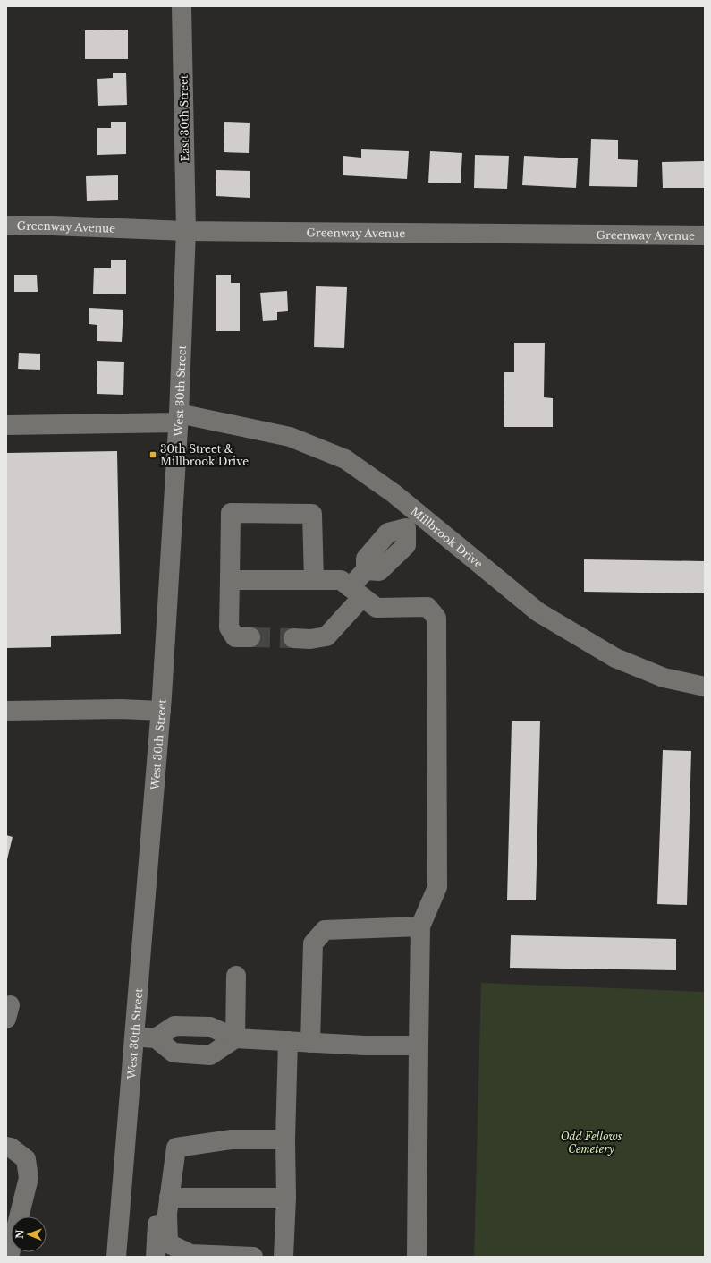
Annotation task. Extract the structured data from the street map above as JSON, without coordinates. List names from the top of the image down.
{
  "streets": {
    "street": [
      "East 30th Street",
      "Greenway Avenue",
      "West 30th Street",
      "Millbrook Drive"
    ]
  },
  "crossings": [
    ["East 30th Street", "Greenway Avenue"],
    ["East 30th Street", "West 30th Street"],
    ["Greenway Avenue", "West 30th Street"],
    ["West 30th Street", "Millbrook Drive"]
  ],
  "parks": ["Odd Fellows Cemetery"],
  "places": {
    "transit": ["30th Street & Millbrook Drive"]
  },
  "north": "left"
}
